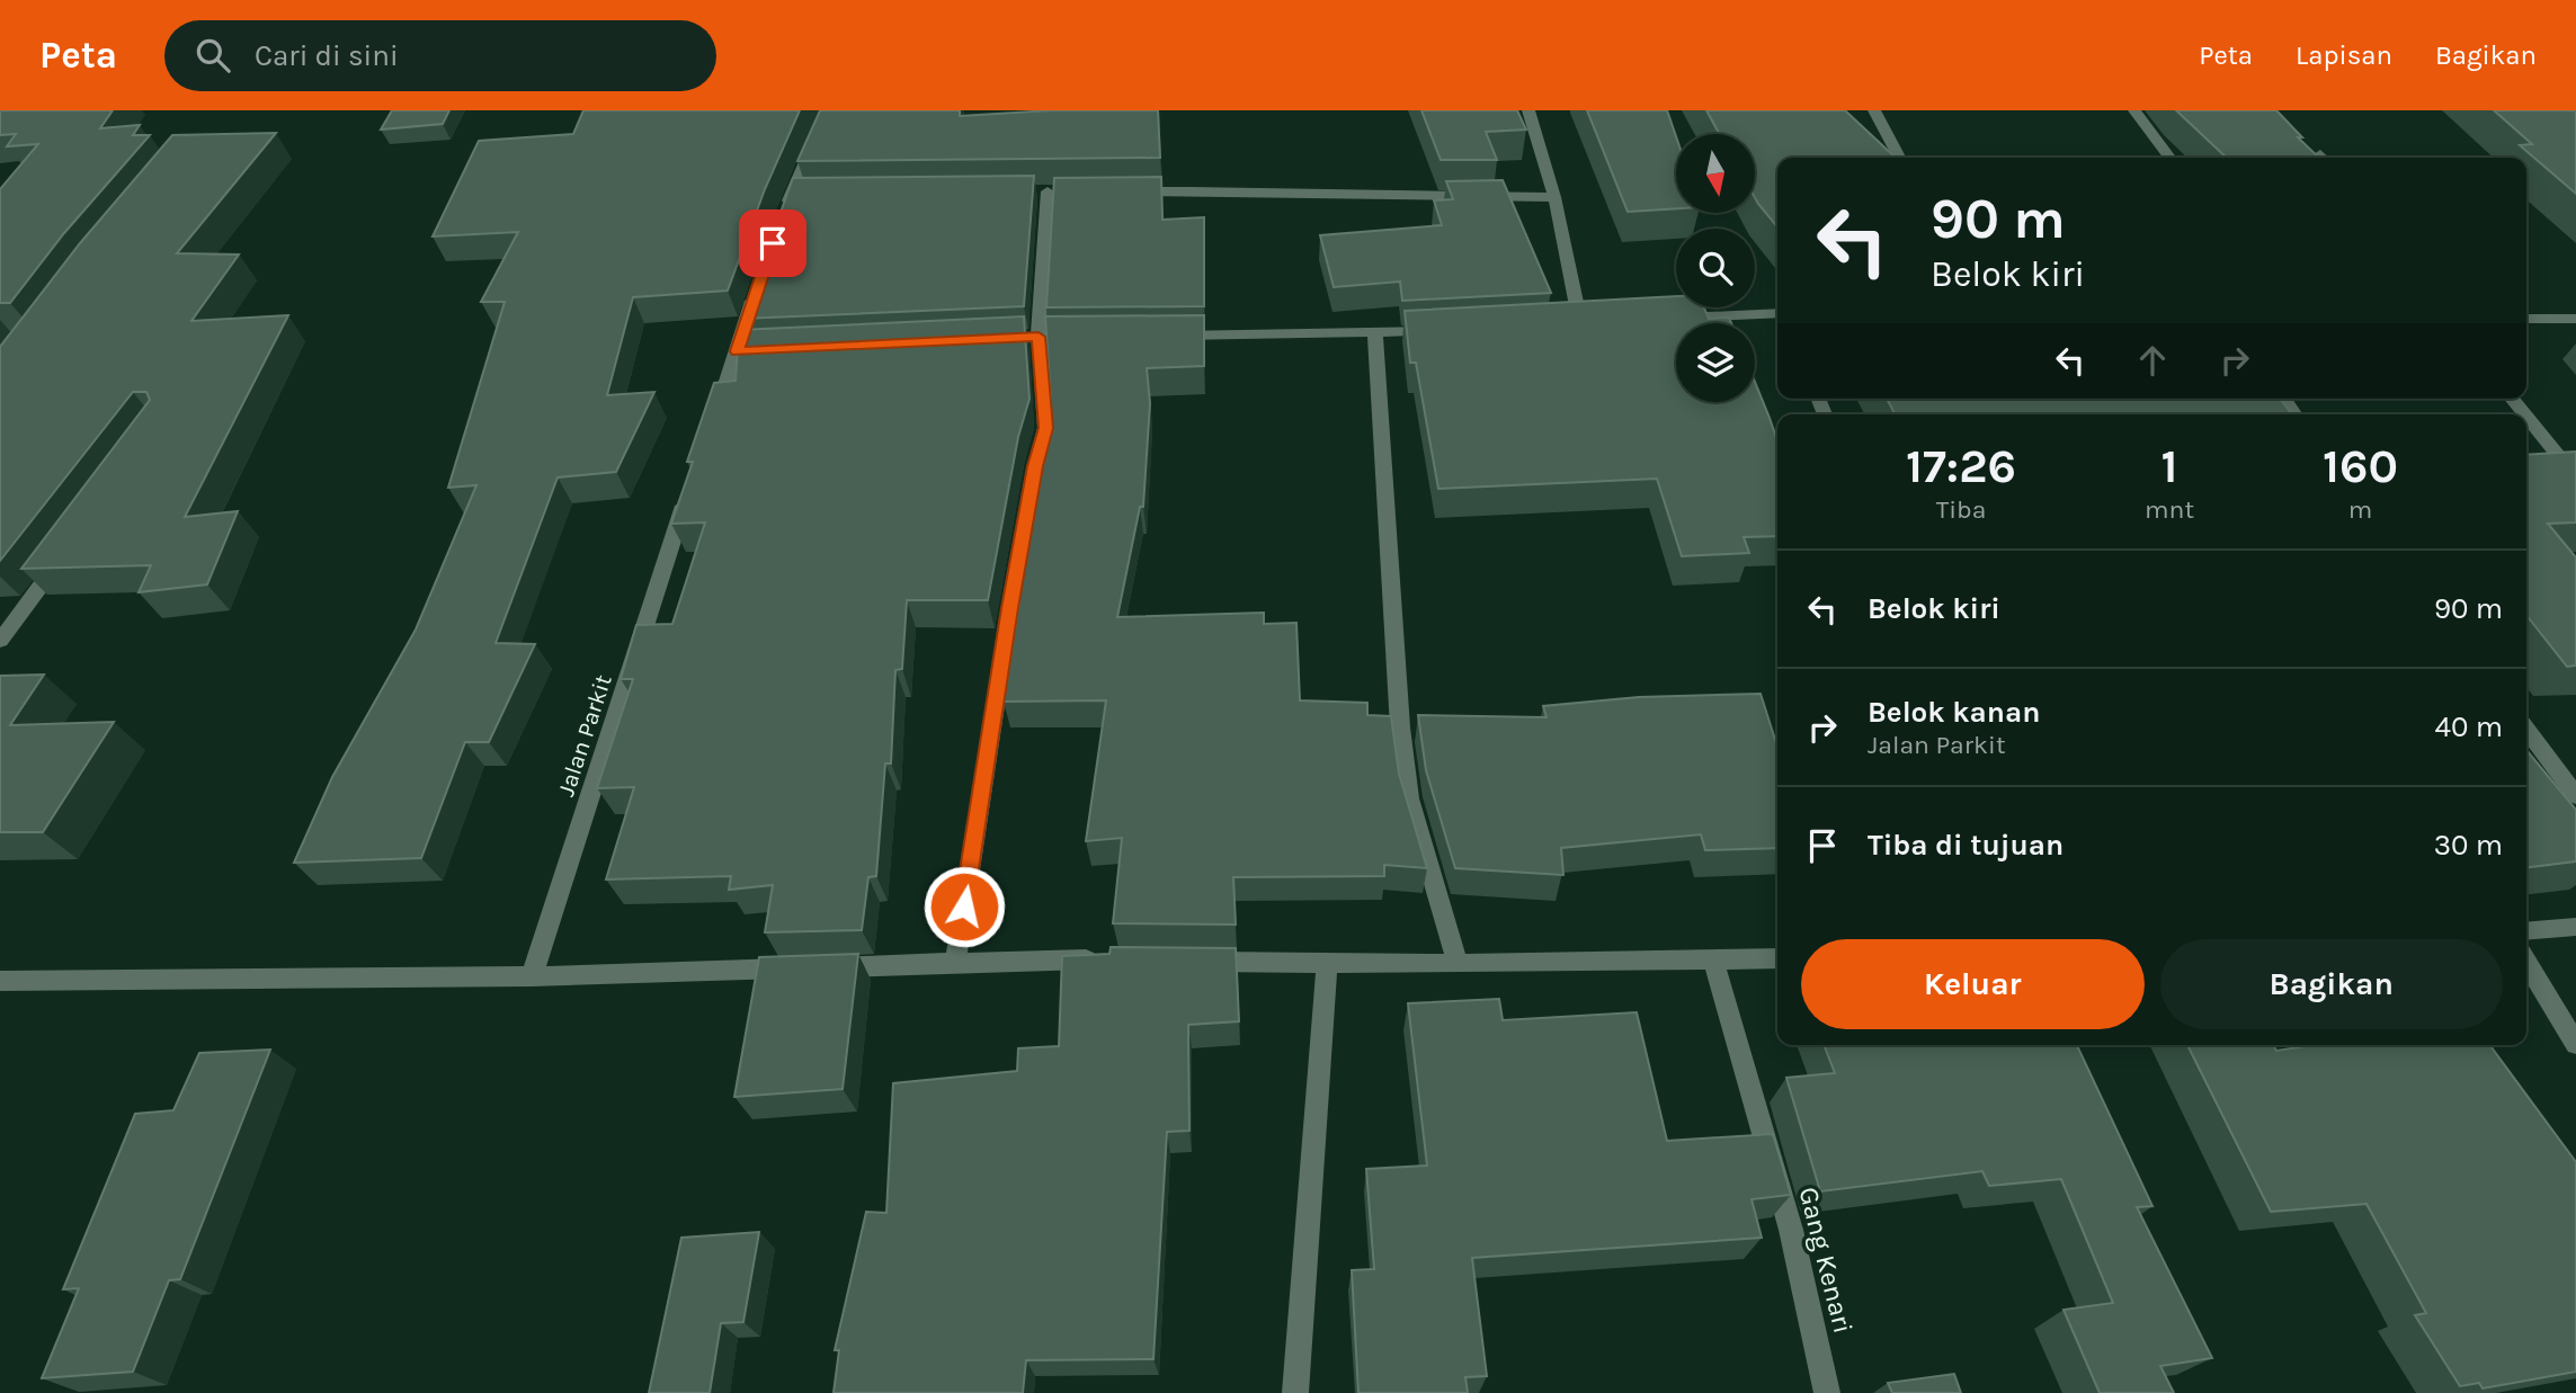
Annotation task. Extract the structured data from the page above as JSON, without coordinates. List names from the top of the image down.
{
  "streets": {
    "street": ["Jalan Parkit", "Gang Kenari"]
  },
  "north": "bottom",
  "page": {
    "header": "Peta",
    "search": "Cari di sini",
    "nav": ["Peta", "Lapisan", "Bagikan"],
    "turn": ["90 m", "Belok kiri"],
    "eta": [
      "17:26",
      "Tiba",
      "1",
      "mnt",
      "160",
      "m"
    ],
    "list": [
      {
        "name": "Belok kiri",
        "value": "90 m"
      },
      {
        "name": "Belok kanan",
        "note": "Jalan Parkit",
        "value": "40 m"
      },
      {
        "name": "Tiba di tujuan",
        "value": "30 m"
      }
    ],
    "buttons": ["Keluar", "Bagikan"]
  }
}
